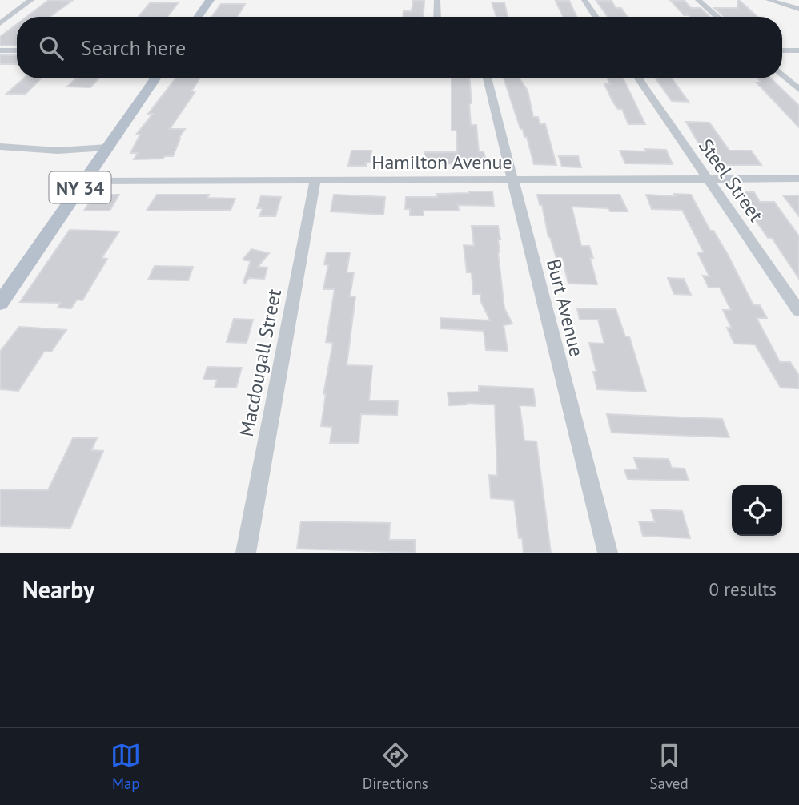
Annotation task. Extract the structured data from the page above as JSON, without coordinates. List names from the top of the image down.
{
  "streets": {
    "main road": ["NY 34"],
    "street": [
      "Hamilton Avenue",
      "Steel Street",
      "Burt Avenue",
      "Macdougall Street"
    ]
  },
  "crossings": [
    ["Hamilton Avenue", "Steel Street"],
    ["Hamilton Avenue", "NY 34"],
    ["Hamilton Avenue", "Burt Avenue"],
    ["Hamilton Avenue", "Macdougall Street"]
  ],
  "page": {
    "search": "Search here",
    "heading": ["Nearby", "0 results"],
    "nav": ["Map", "Directions", "Saved"]
  }
}
